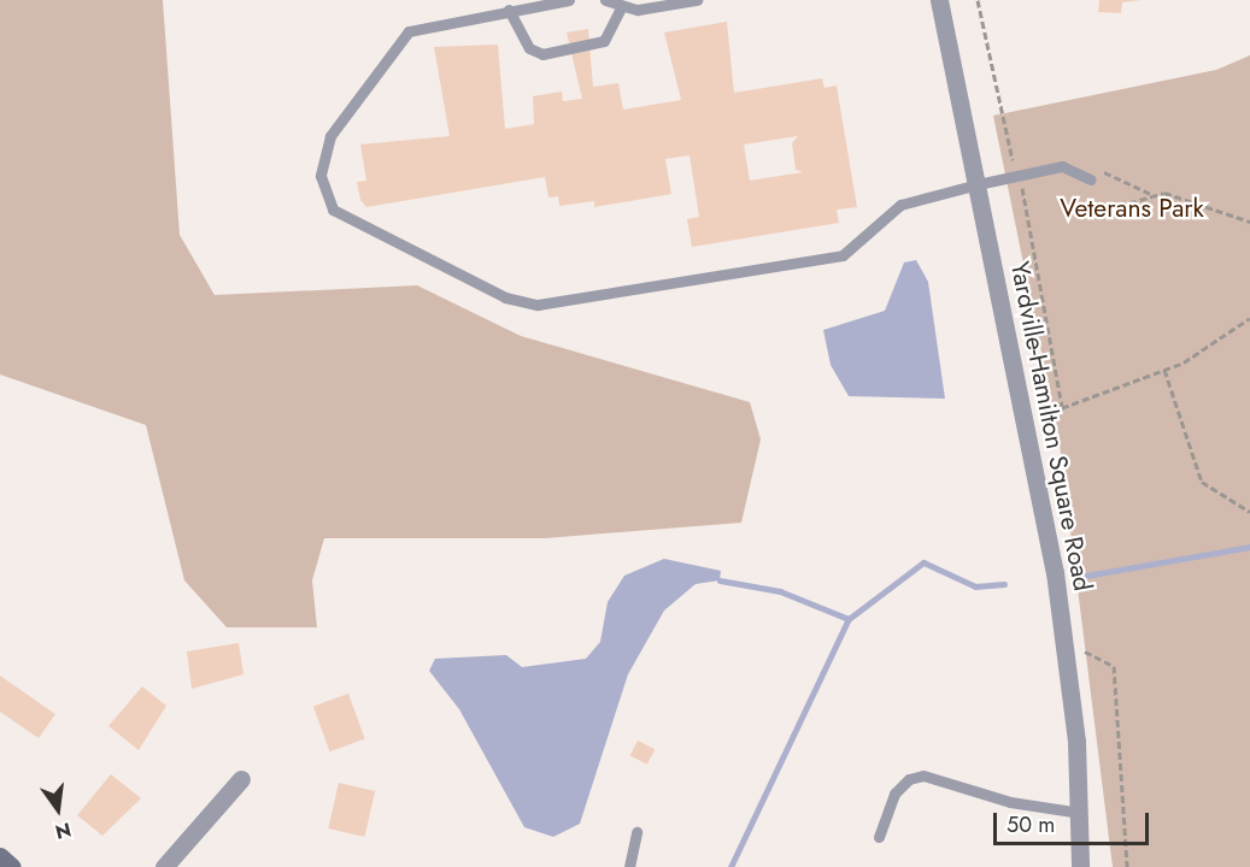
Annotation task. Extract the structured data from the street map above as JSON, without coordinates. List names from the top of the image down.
{
  "streets": {
    "street": ["Yardville-Hamilton Square Road"]
  },
  "parks": ["Veterans Park"],
  "scale_bar": "50 m",
  "north": "bottom"
}
